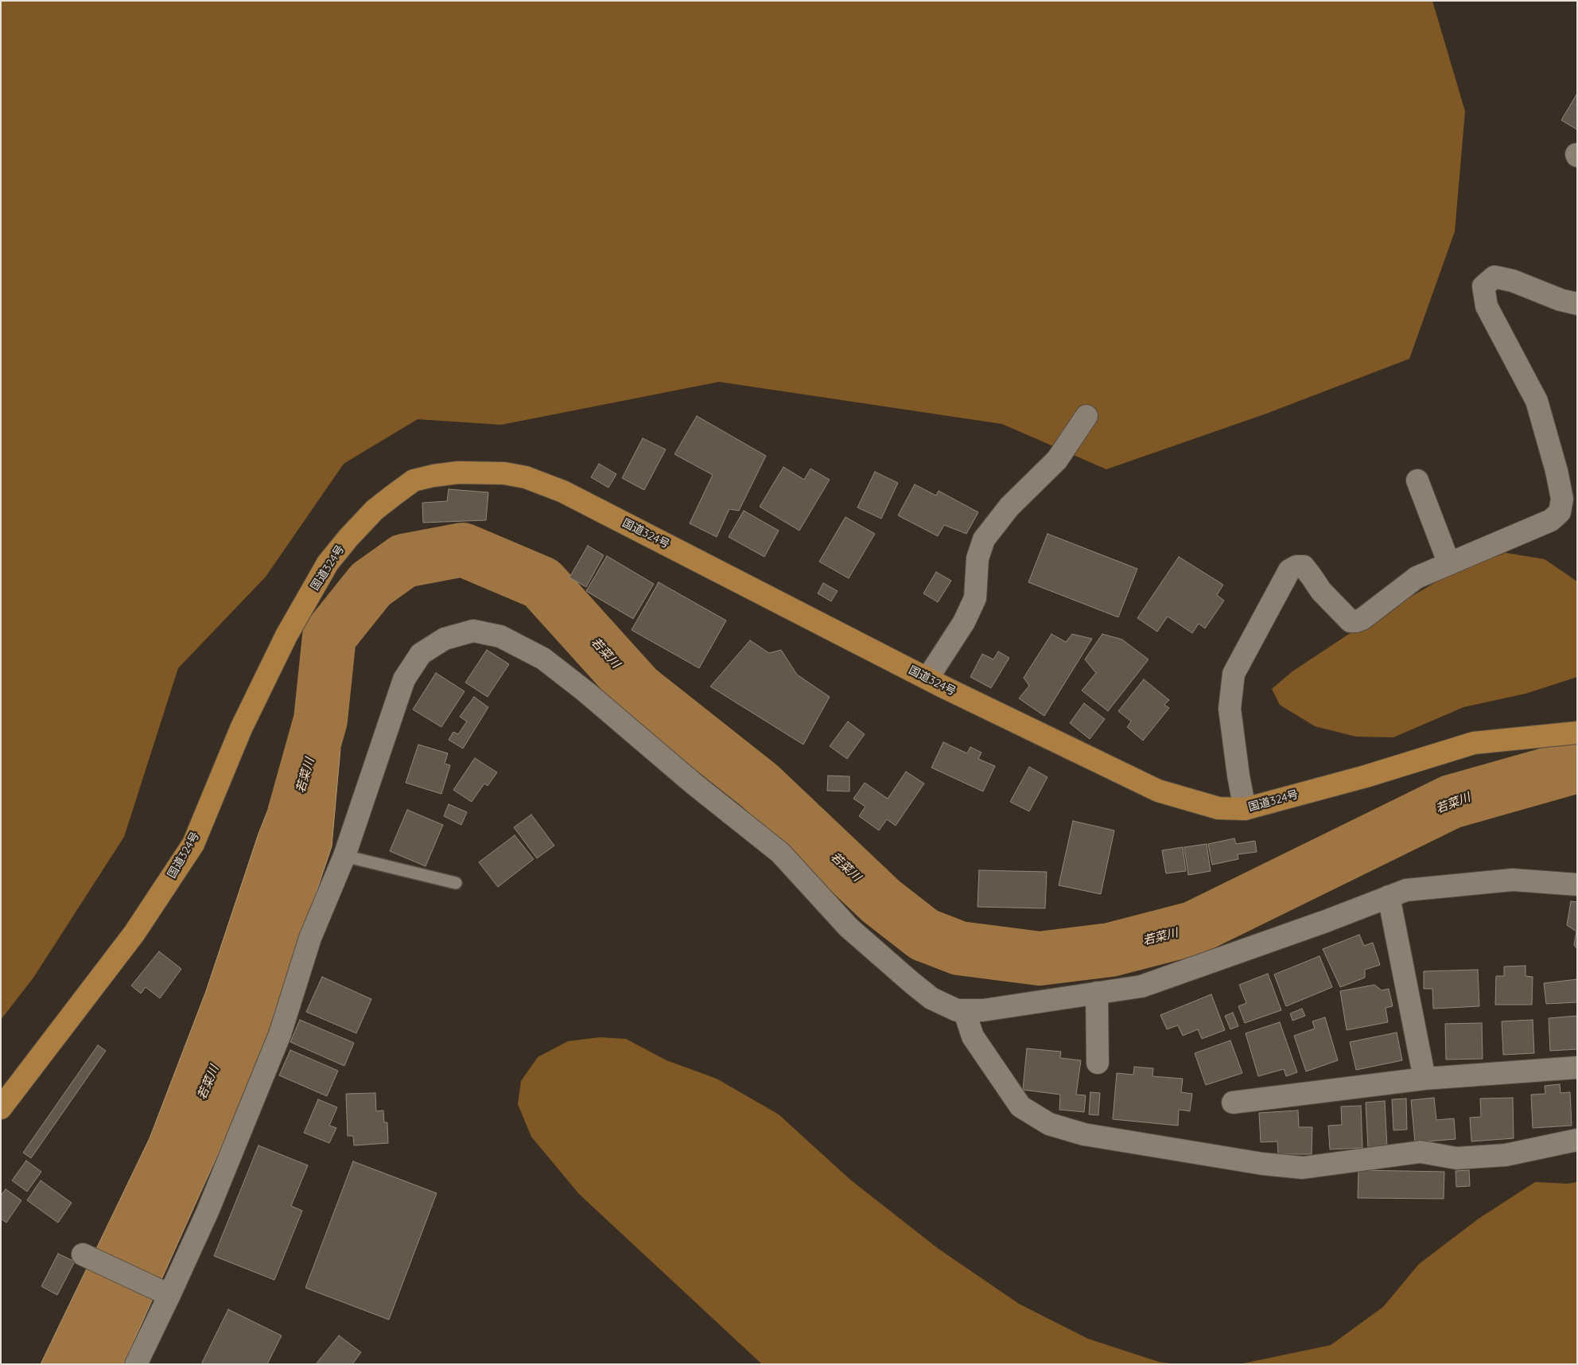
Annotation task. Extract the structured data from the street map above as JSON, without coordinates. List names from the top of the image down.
{
  "streets": {
    "highway": ["国道324号"]
  },
  "water": ["若菜川"]
}
